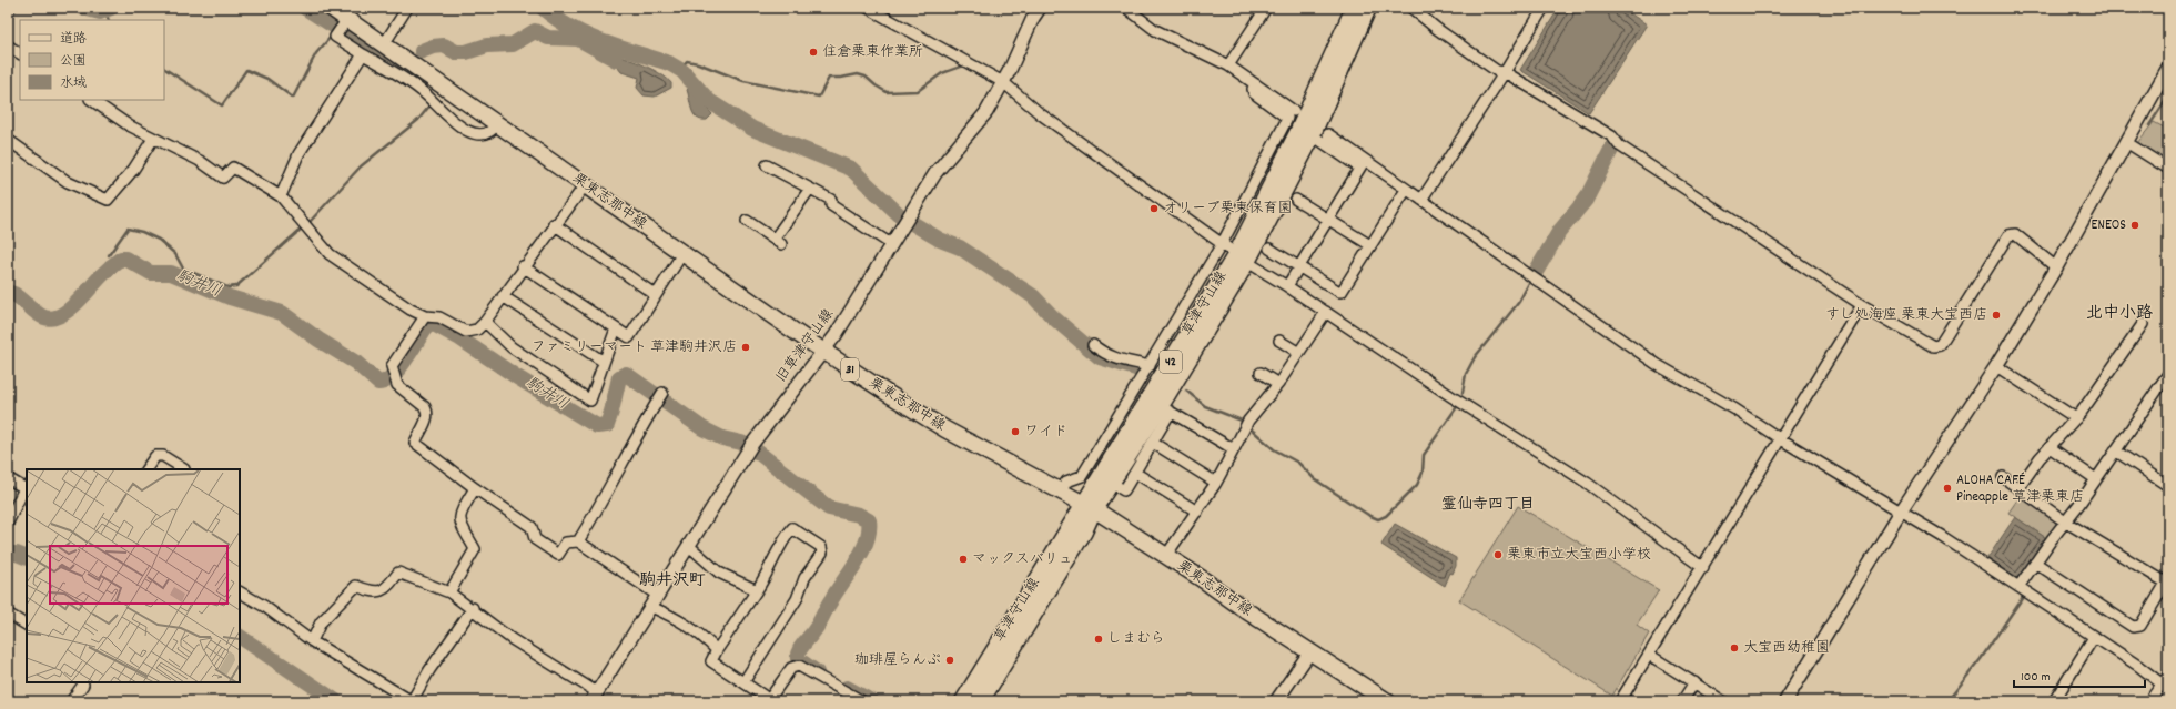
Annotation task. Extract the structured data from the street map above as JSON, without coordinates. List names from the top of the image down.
{
  "streets": {
    "main road": [
      "栗東志那中線",
      "草津守山線",
      "42",
      "31"
    ],
    "street": ["旧草津守山線"]
  },
  "crossings": [
    ["栗東志那中線", "草津守山線"],
    ["栗東志那中線", "旧草津守山線"]
  ],
  "districts": ["北中小路", "霊仙寺四丁目", "駒井沢町"],
  "water": ["駒井川"],
  "places": [
    "住倉栗東作業所",
    "オリーブ栗東保育園",
    "ENEOS",
    "すし処海座 栗東大宝西店",
    "ファミリーマート 草津駒井沢店",
    "ワイド",
    "ALOHA CAFÉ Pineapple 草津栗東店",
    "栗東市立大宝西小学校",
    "マックスバリュ",
    "しまむら",
    "大宝西幼稚園",
    "珈琲屋らんぷ"
  ],
  "legend": ["道路", "公園", "水域"],
  "scale_bar": "100 m"
}
